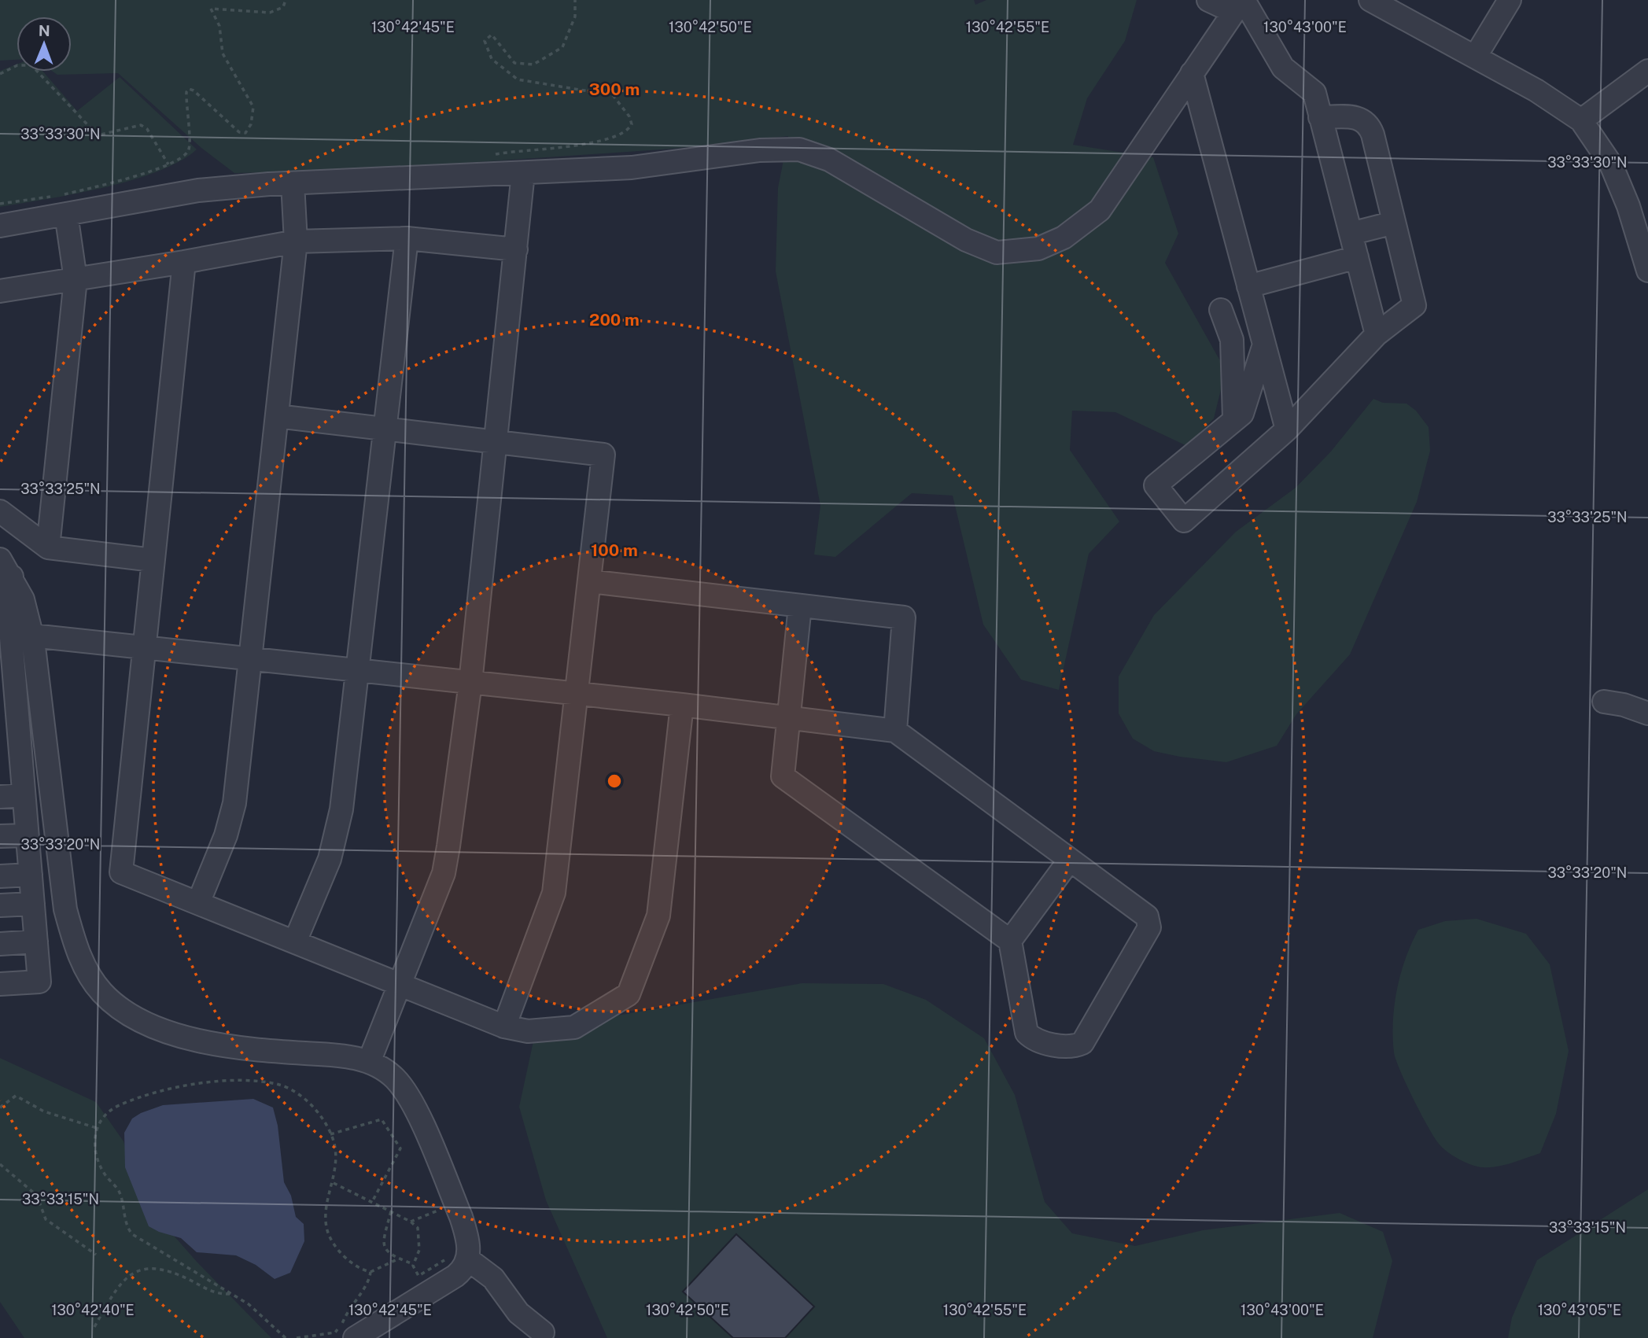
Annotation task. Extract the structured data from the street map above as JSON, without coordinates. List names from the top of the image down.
{
  "north": "top",
  "coordinates": [
    "130°42'45\"E",
    "130°42'50\"E",
    "130°42'55\"E",
    "130°43'00\"E",
    "33°33'30\"N",
    "33°33'25\"N",
    "33°33'20\"N",
    "33°33'15\"N",
    "130°42'40\"E",
    "130°43'05\"E"
  ],
  "rings": ["300 m", "200 m", "100 m"]
}
